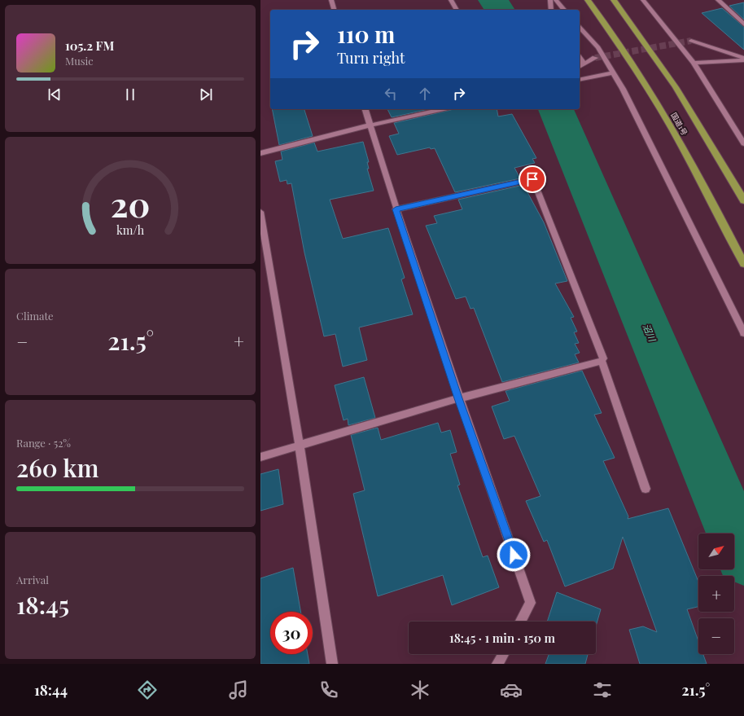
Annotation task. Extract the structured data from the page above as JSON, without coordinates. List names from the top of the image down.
{
  "streets": {
    "highway": ["国道1号"]
  },
  "water": ["沼川"],
  "north": "top right",
  "page": {
    "turn": ["110 m", "Turn right"],
    "song": ["105.2 FM", "Music"],
    "tile": [
      "Climate",
      ["Range · 52%", "260 km"],
      ["Arrival", "18:45"]
    ],
    "heat": ["−", "21.5°", "+"],
    "map_buttons": ["+", "−"],
    "limit": "30",
    "trip": "18:45 · 1 min · 150 m",
    "tabs": ["18:44", "21.5°"],
    "gauge": ["20", "km/h"]
  }
}
